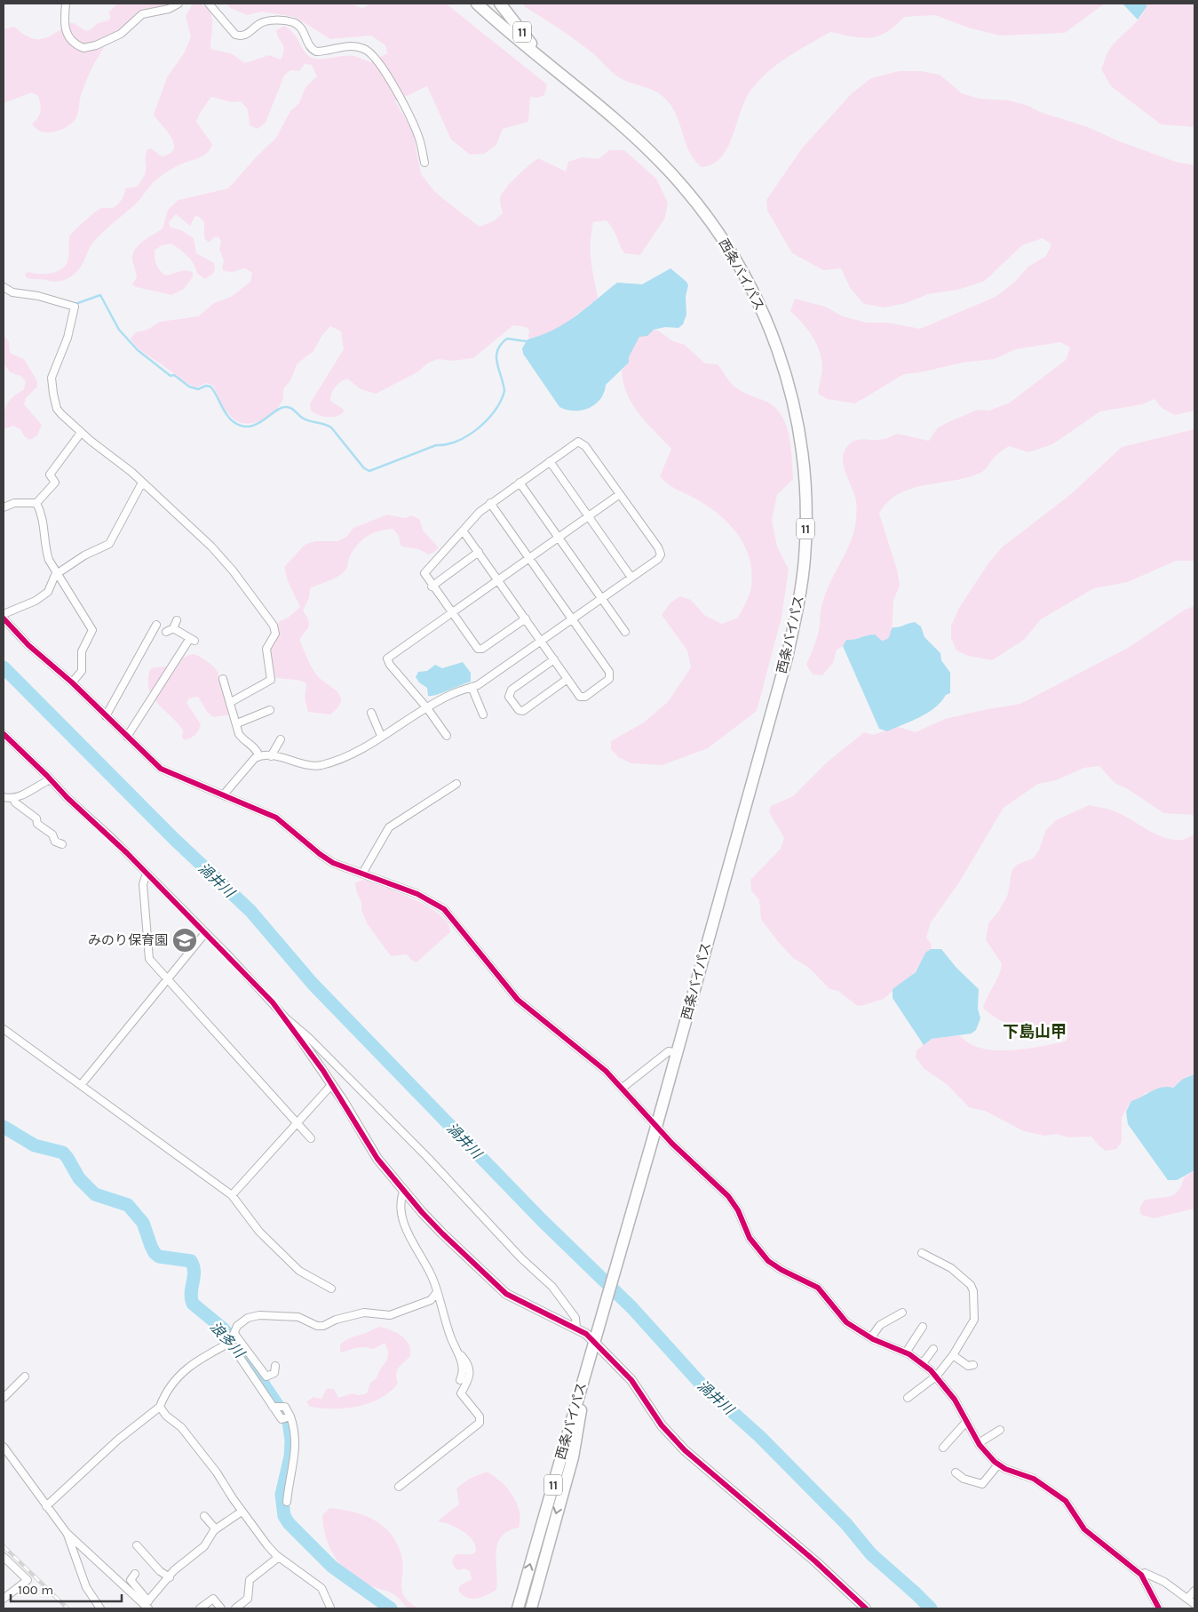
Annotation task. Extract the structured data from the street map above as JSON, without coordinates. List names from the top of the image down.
{
  "streets": {
    "highway": ["11", "西条バイパス"]
  },
  "crossings": [
    ["11", "西条バイパス"]
  ],
  "districts": ["下島山甲"],
  "water": ["渦井川", "浪多川"],
  "places": {
    "school or university": ["みのり保育園"]
  },
  "scale_bar": "100 m"
}
